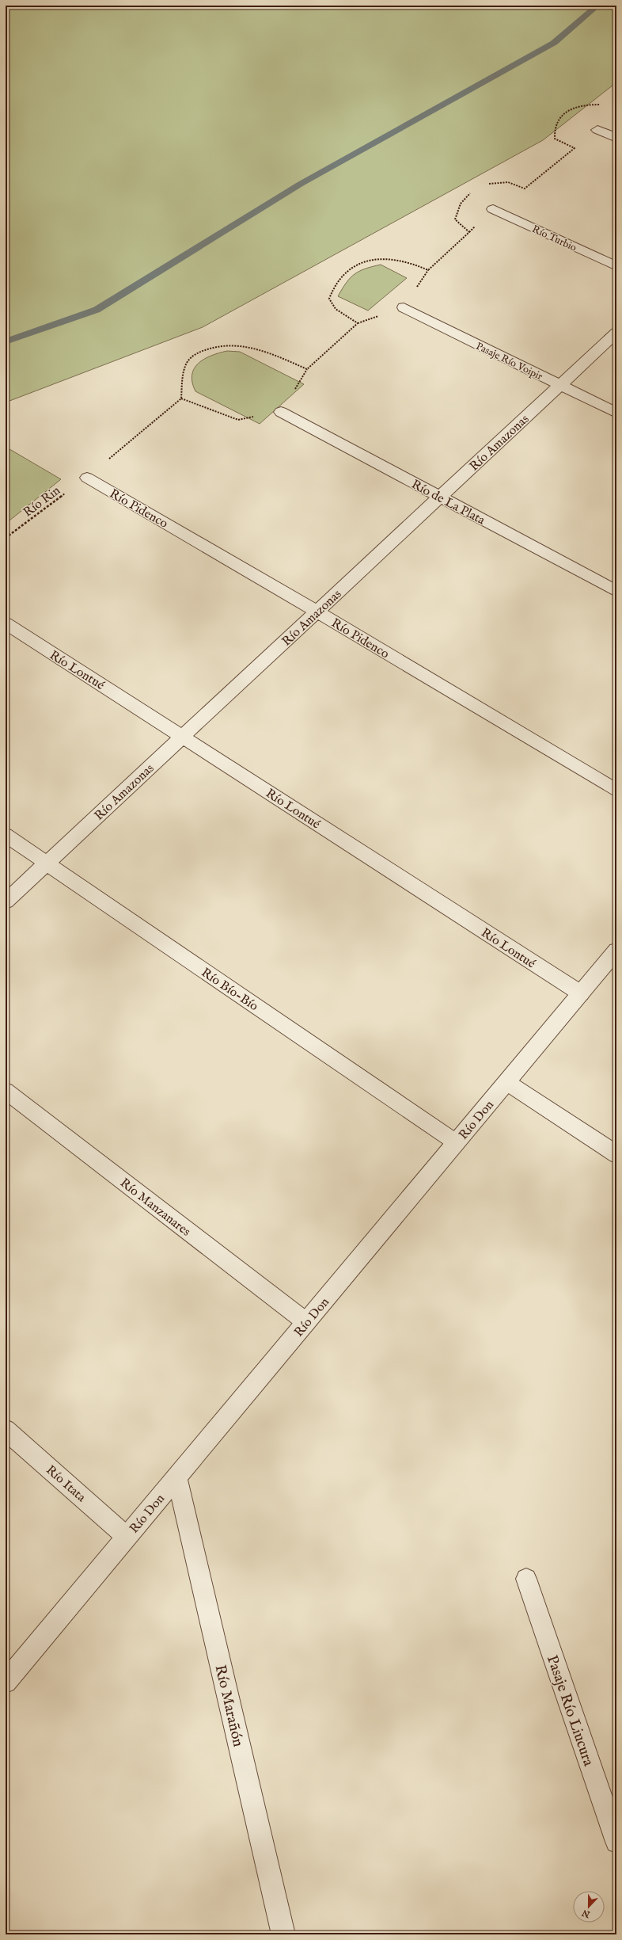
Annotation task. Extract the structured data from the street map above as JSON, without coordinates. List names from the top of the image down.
{
  "streets": {
    "street": [
      "Río Turbio",
      "Pasaje Río Voipir",
      "Río Amazonas",
      "Río de La Plata",
      "Río Pidenco",
      "Río Lontué",
      "Río Bío-Bío",
      "Río Don",
      "Río Manzanares",
      "Río Itata",
      "Río Marañón",
      "Pasaje Río Liucura"
    ],
    "path": ["Río Rin"]
  },
  "crossings": [
    ["Pasaje Río Voipir", "Río Amazonas"],
    ["Río Amazonas", "Río de La Plata"],
    ["Río Amazonas", "Río Pidenco"],
    ["Río Amazonas", "Río Lontué"],
    ["Río Amazonas", "Río Bío-Bío"],
    ["Río Rin", "Río Pidenco"],
    ["Río Lontué", "Río Don"],
    ["Río Bío-Bío", "Río Don"],
    ["Río Don", "Río Manzanares"],
    ["Río Don", "Río Itata"],
    ["Río Don", "Río Marañón"]
  ],
  "north": "bottom"
}
